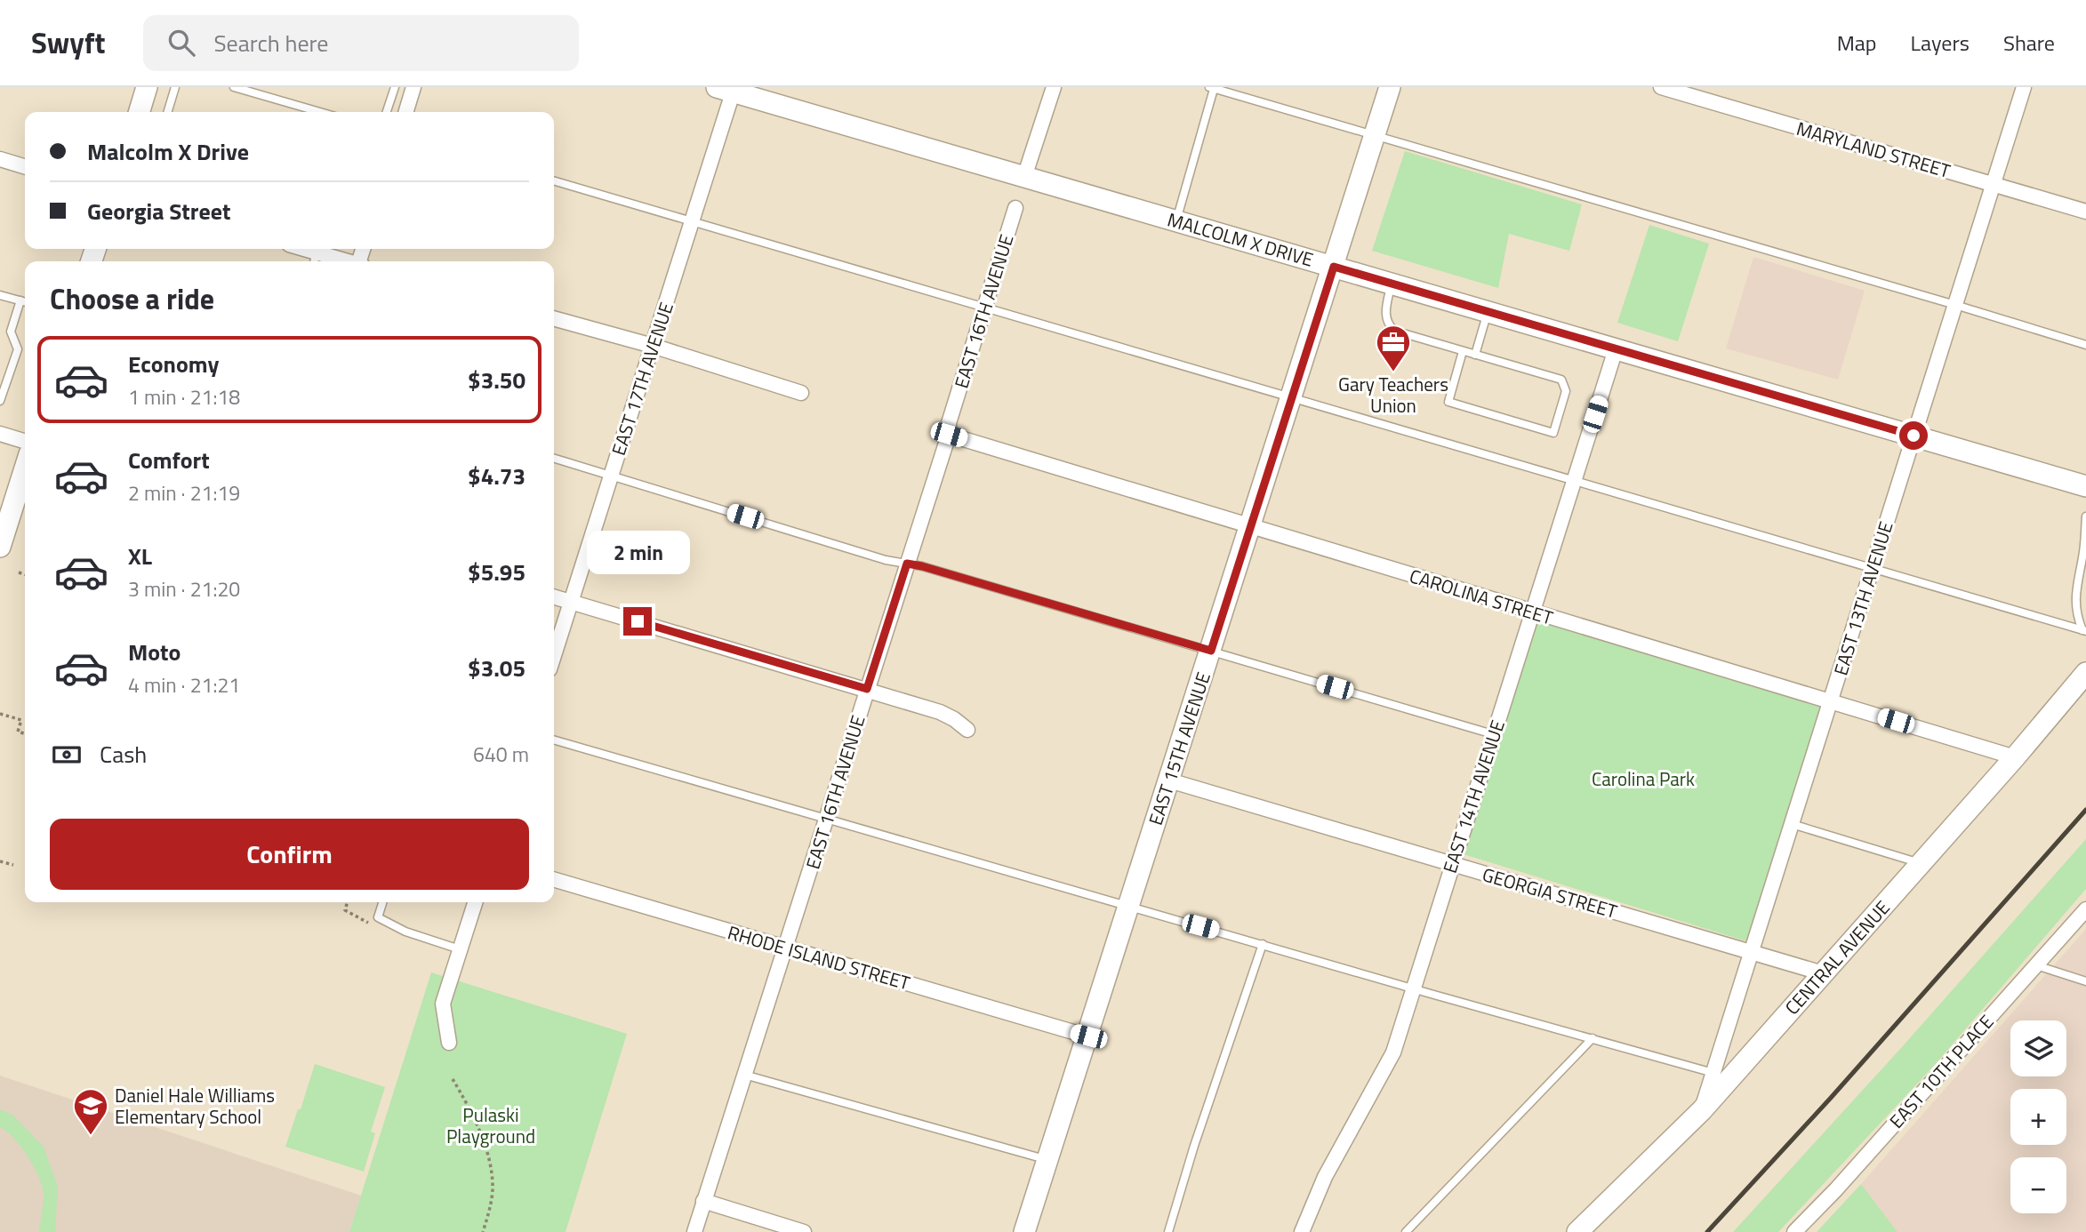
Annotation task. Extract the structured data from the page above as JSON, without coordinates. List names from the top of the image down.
{
  "streets": {
    "street": [
      "MARYLAND STREET",
      "MALCOLM X DRIVE",
      "EAST 16TH AVENUE",
      "EAST 17TH AVENUE",
      "CAROLINA STREET",
      "EAST 13TH AVENUE",
      "EAST 15TH AVENUE",
      "EAST 14TH AVENUE",
      "GEORGIA STREET",
      "RHODE ISLAND STREET",
      "CENTRAL AVENUE",
      "EAST 10TH PLACE"
    ]
  },
  "crossings": [
    ["MARYLAND STREET", "EAST 13TH AVENUE"],
    ["MALCOLM X DRIVE", "EAST 17TH AVENUE"],
    ["MALCOLM X DRIVE", "EAST 13TH AVENUE"],
    ["MALCOLM X DRIVE", "EAST 15TH AVENUE"],
    ["MALCOLM X DRIVE", "EAST 14TH AVENUE"],
    ["EAST 16TH AVENUE", "CAROLINA STREET"],
    ["EAST 16TH AVENUE", "RHODE ISLAND STREET"],
    ["CAROLINA STREET", "EAST 13TH AVENUE"],
    ["CAROLINA STREET", "EAST 15TH AVENUE"],
    ["CAROLINA STREET", "EAST 14TH AVENUE"],
    ["CAROLINA STREET", "CENTRAL AVENUE"],
    ["EAST 13TH AVENUE", "GEORGIA STREET"],
    ["EAST 13TH AVENUE", "CENTRAL AVENUE"],
    ["EAST 15TH AVENUE", "GEORGIA STREET"],
    ["EAST 15TH AVENUE", "RHODE ISLAND STREET"],
    ["EAST 14TH AVENUE", "GEORGIA STREET"],
    ["GEORGIA STREET", "CENTRAL AVENUE"]
  ],
  "parks": ["Carolina Park", "Pulaski Playground"],
  "places": {
    "office": ["Gary Teachers Union"],
    "school or university": ["Daniel Hale Williams Elementary School"]
  },
  "page": {
    "header": "Swyft",
    "search": "Search here",
    "nav": ["Map", "Layers", "Share"],
    "banner": ["Malcolm X Drive", "Georgia Street"],
    "heading": "Choose a ride",
    "list": [
      {
        "name": "Economy",
        "note": "1 min · 21:18",
        "value": "$3.50"
      },
      {
        "name": "Comfort",
        "note": "2 min · 21:19",
        "value": "$4.73"
      },
      {
        "name": "XL",
        "note": "3 min · 21:20",
        "value": "$5.95"
      },
      {
        "name": "Moto",
        "note": "4 min · 21:21",
        "value": "$3.05"
      }
    ],
    "bubble": "2 min",
    "pay": ["Cash", "640 m"],
    "buttons": "Confirm",
    "map_buttons": ["+", "−"]
  }
}
